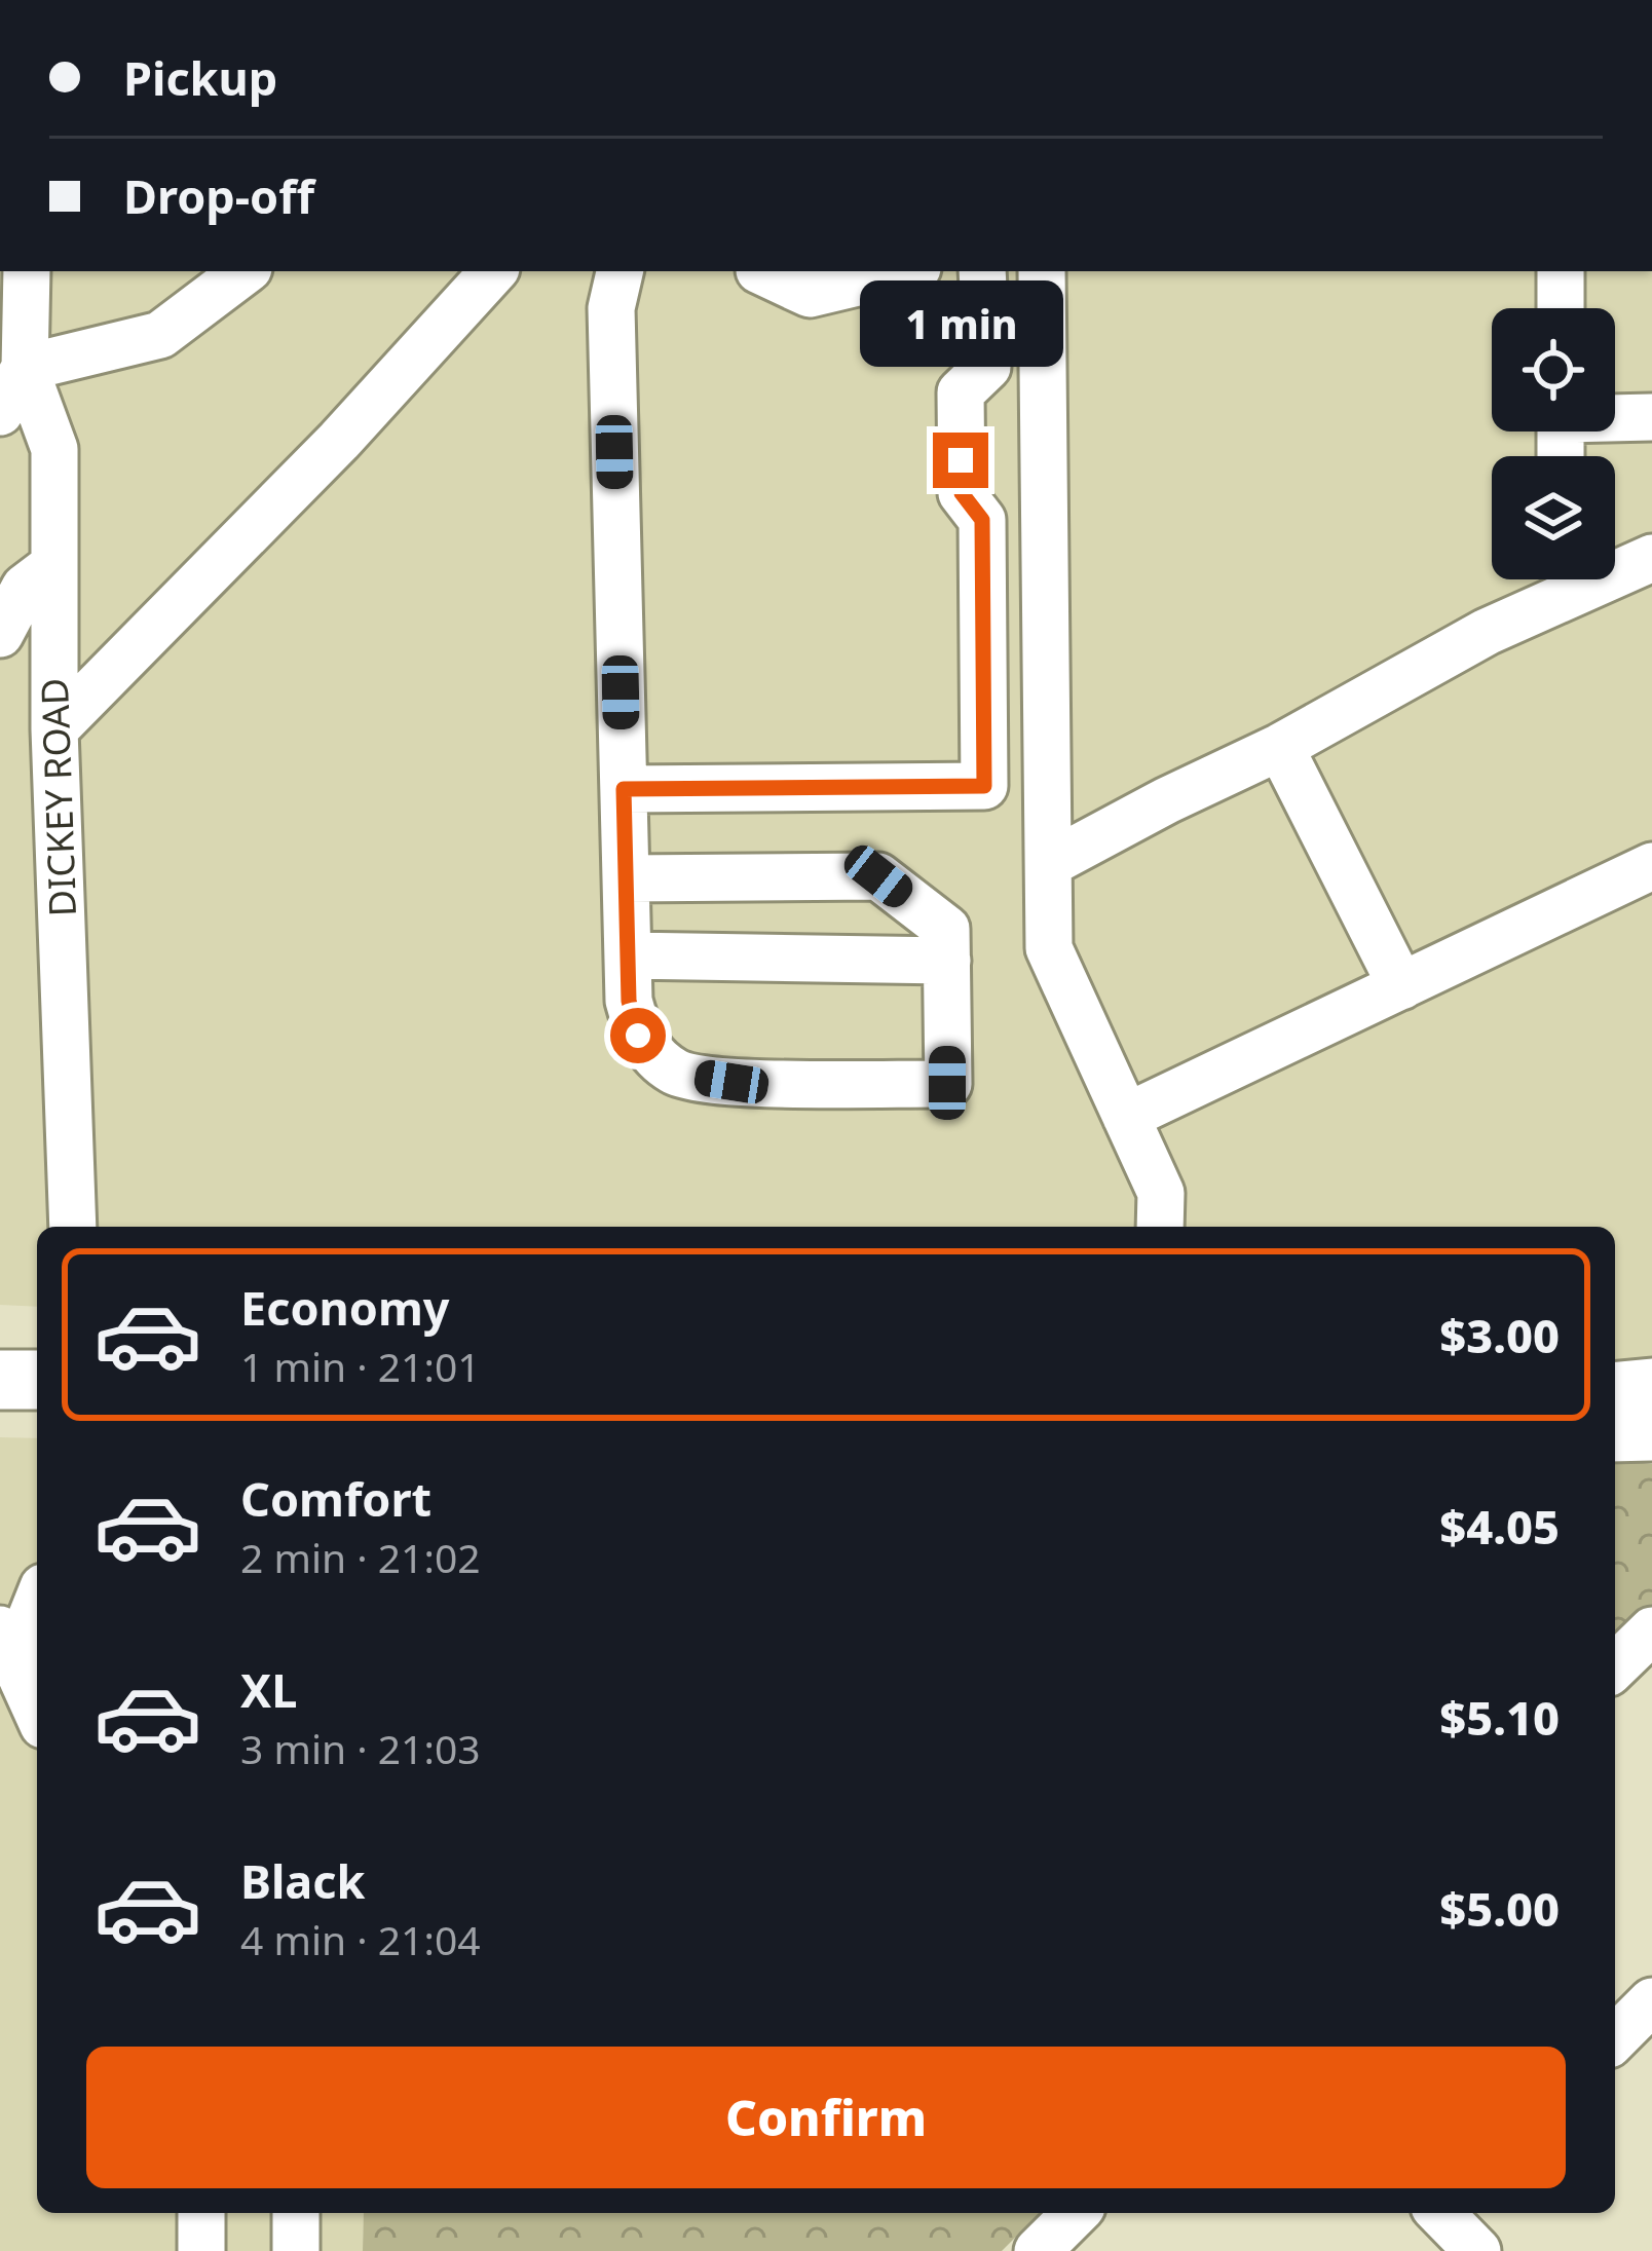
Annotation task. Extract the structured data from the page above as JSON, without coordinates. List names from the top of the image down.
{
  "streets": {
    "street": ["DICKEY ROAD"]
  },
  "page": {
    "banner": ["Pickup", "Drop-off"],
    "bubble": "1 min",
    "list": [
      {
        "name": "Economy",
        "note": "1 min · 21:01",
        "value": "$3.00"
      },
      {
        "name": "Comfort",
        "note": "2 min · 21:02",
        "value": "$4.05"
      },
      {
        "name": "XL",
        "note": "3 min · 21:03",
        "value": "$5.10"
      },
      {
        "name": "Black",
        "note": "4 min · 21:04",
        "value": "$5.00"
      }
    ],
    "buttons": "Confirm"
  }
}
